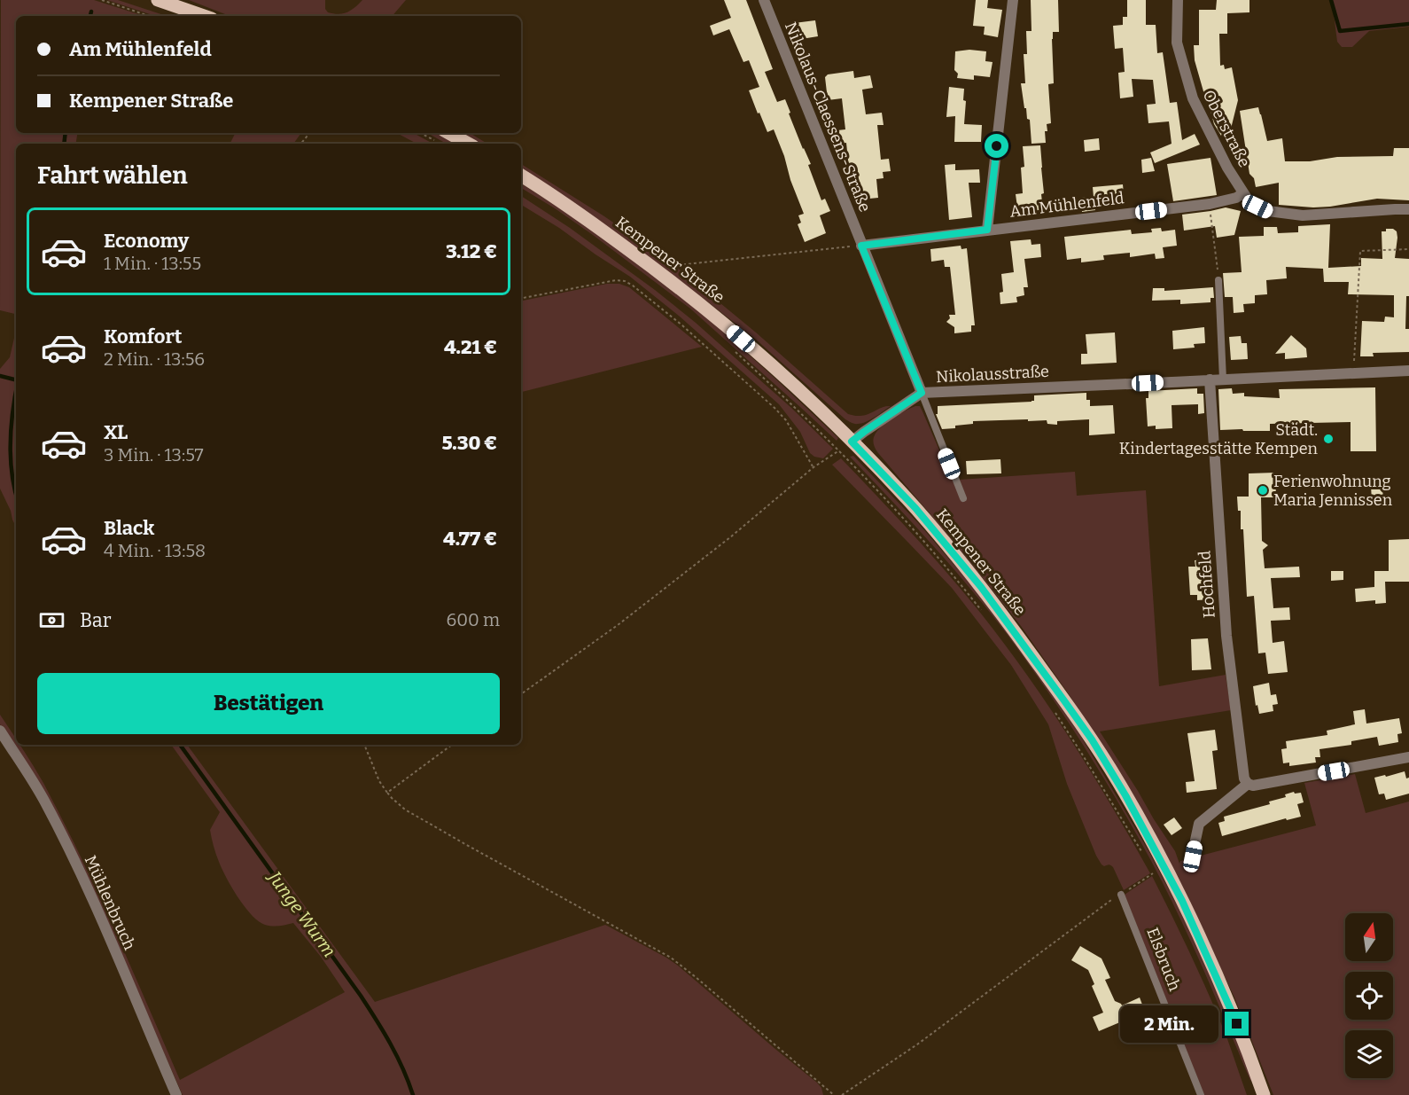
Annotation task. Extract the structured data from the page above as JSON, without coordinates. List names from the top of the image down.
{
  "streets": {
    "main road": ["Kempener Straße"],
    "street": [
      "Nikolaus-Claessens-Straße",
      "Oberstraße",
      "Am Mühlenfeld",
      "Nikolausstraße",
      "Hochfeld",
      "Mühlenbruch"
    ],
    "lane": ["Elsbruch"]
  },
  "crossings": [
    ["Nikolaus-Claessens-Straße", "Am Mühlenfeld"],
    ["Nikolaus-Claessens-Straße", "Nikolausstraße"],
    ["Oberstraße", "Am Mühlenfeld"],
    ["Am Mühlenfeld", "Nikolausstraße"],
    ["Nikolausstraße", "Hochfeld"]
  ],
  "water": ["Junge Wurm"],
  "places": ["Städt. Kindertagesstätte Kempen", "Ferienwohnung Maria Jennissen"],
  "north": "top",
  "page": {
    "banner": ["Am Mühlenfeld", "Kempener Straße"],
    "heading": "Fahrt wählen",
    "list": [
      {
        "name": "Economy",
        "note": "1 Min. · 13:55",
        "value": "3.12 €"
      },
      {
        "name": "Komfort",
        "note": "2 Min. · 13:56",
        "value": "4.21 €"
      },
      {
        "name": "XL",
        "note": "3 Min. · 13:57",
        "value": "5.30 €"
      },
      {
        "name": "Black",
        "note": "4 Min. · 13:58",
        "value": "4.77 €"
      }
    ],
    "pay": ["Bar", "600 m"],
    "buttons": "Bestätigen",
    "bubble": "2 Min."
  }
}
